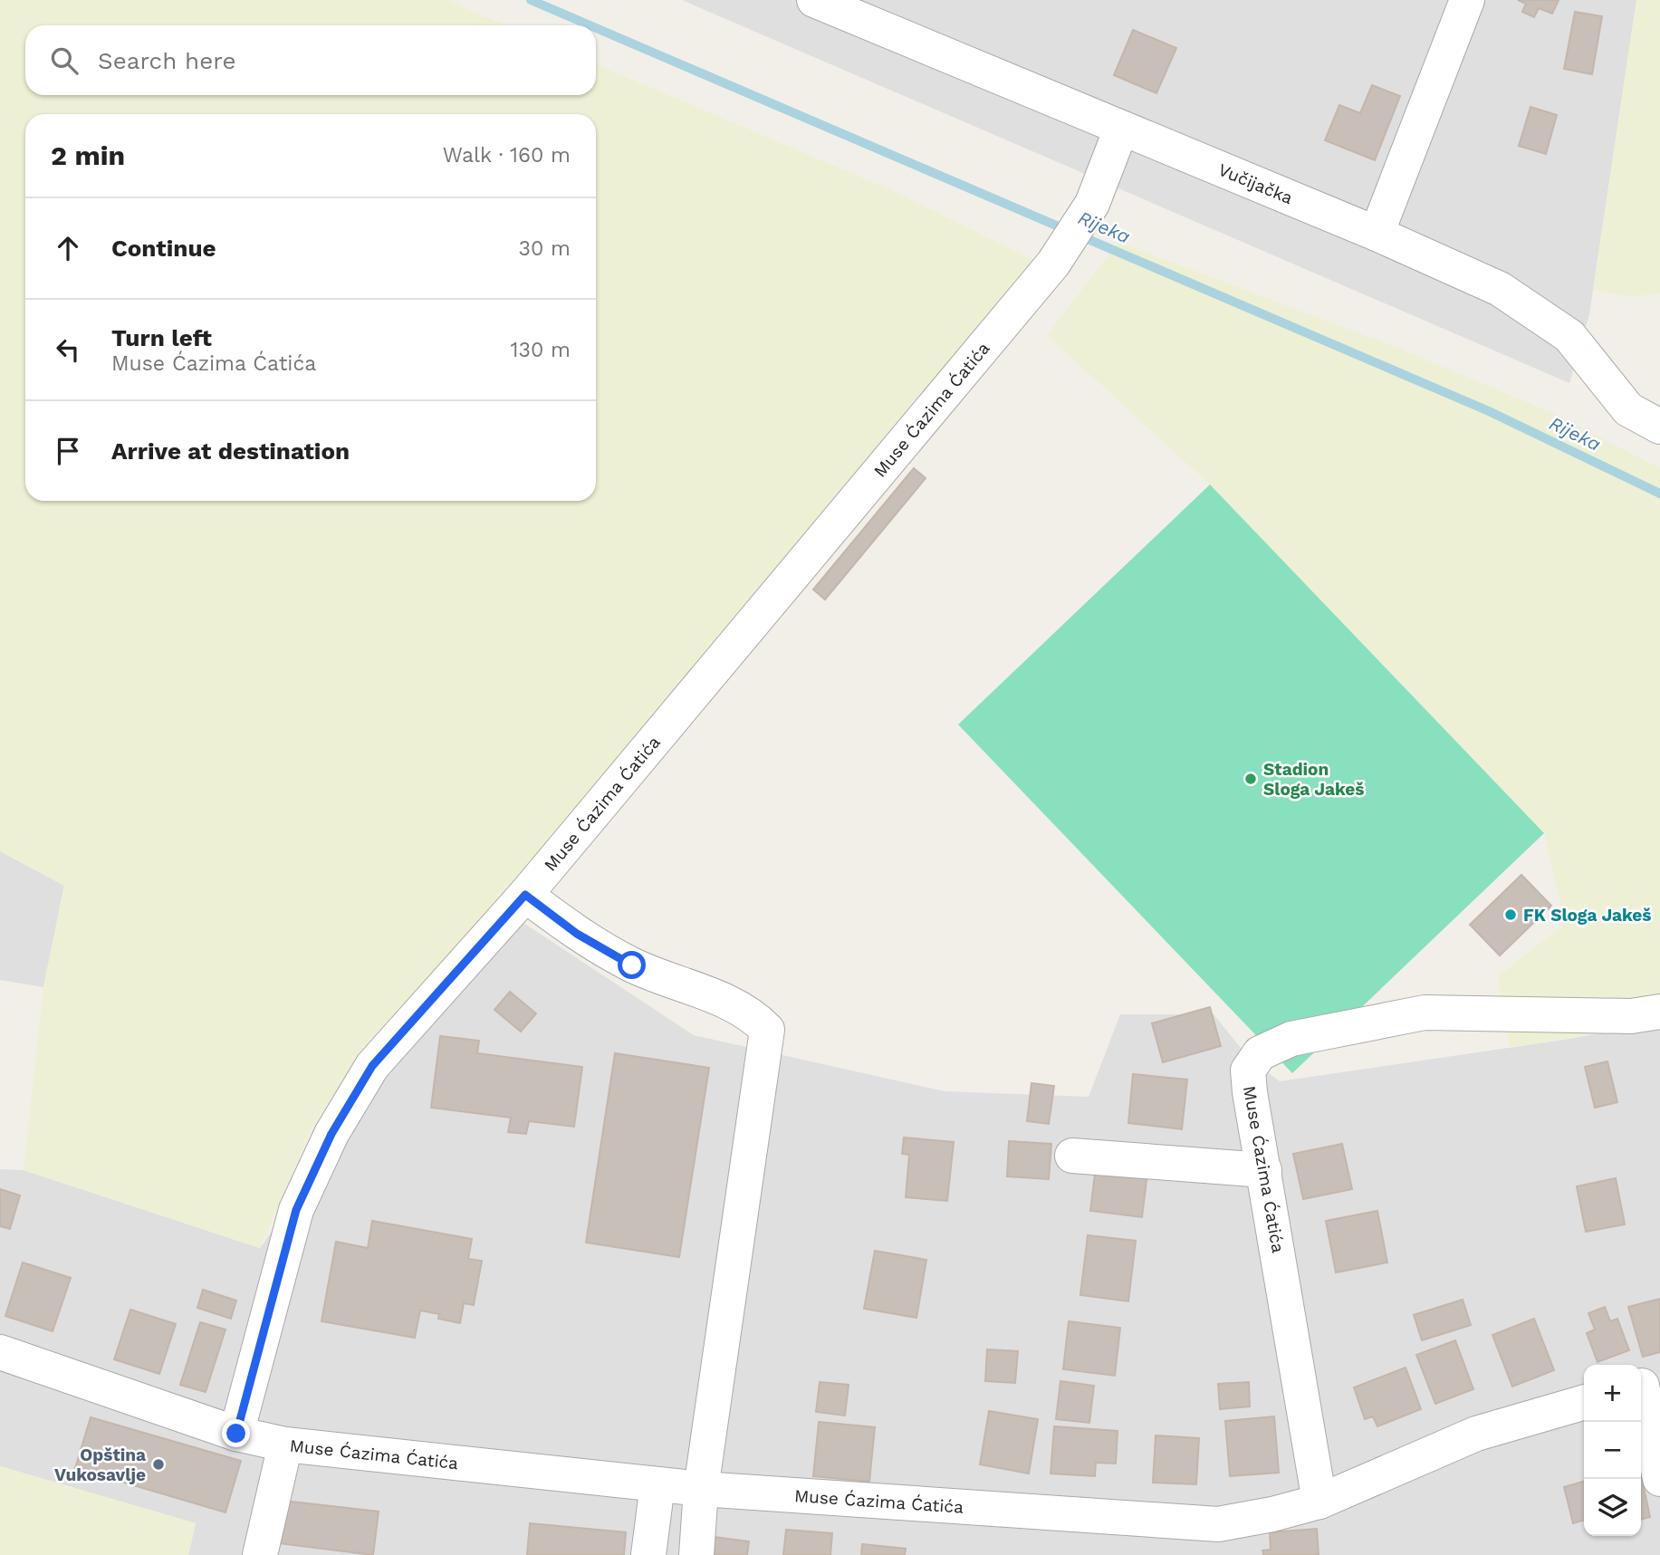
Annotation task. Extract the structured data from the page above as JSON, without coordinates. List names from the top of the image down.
{
  "streets": {
    "street": ["Vučijačka", "Muse Ćazima Ćatića"]
  },
  "crossings": [
    ["Vučijačka", "Muse Ćazima Ćatića"]
  ],
  "water": ["Rijeka"],
  "places": ["Stadion Sloga Jakeš", "FK Sloga Jakeš", "Opština Vukosavlje"],
  "page": {
    "search": "Search here",
    "heading": ["2 min", "Walk · 160 m"],
    "list": [
      ["Continue", "30 m"],
      ["Turn left", "Muse Ćazima Ćatića", "130 m"],
      "Arrive at destination"
    ],
    "map_buttons": ["+", "−"]
  }
}
